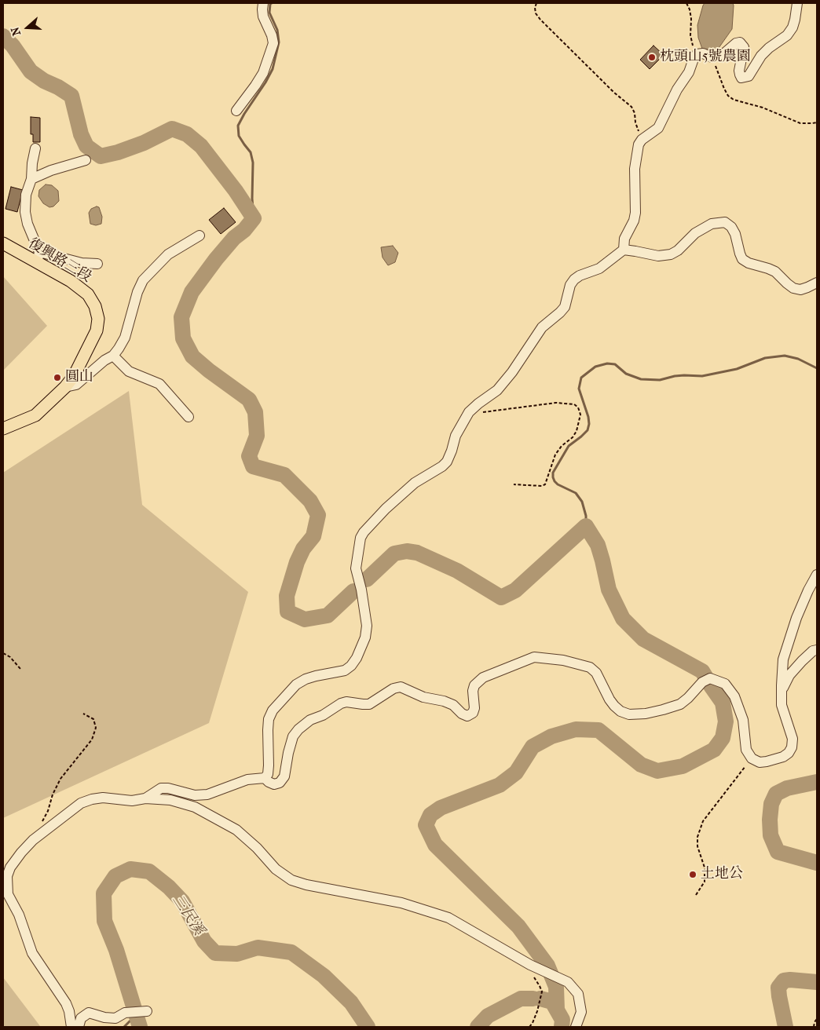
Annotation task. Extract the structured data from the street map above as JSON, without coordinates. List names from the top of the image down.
{
  "streets": {
    "main road": ["復興路三段"]
  },
  "water": ["三民溪"],
  "places": ["枕頭山5號農園", "圓山", "土地公"],
  "north": "left"
}
